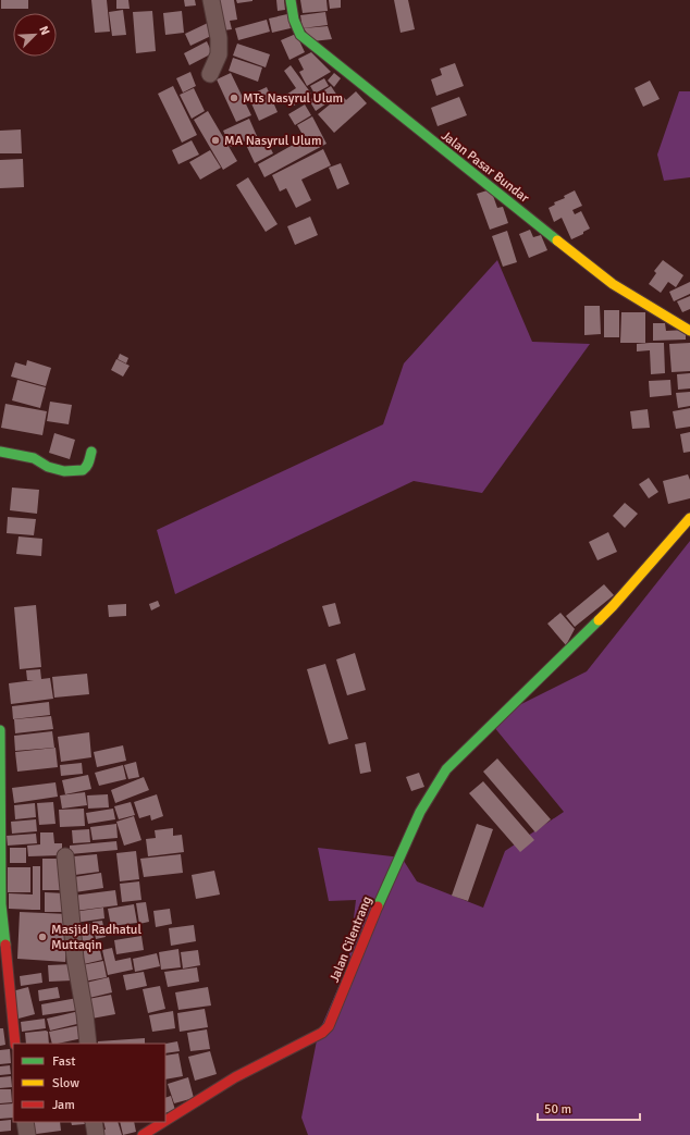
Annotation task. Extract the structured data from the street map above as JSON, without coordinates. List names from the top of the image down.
{
  "streets": {
    "street": ["Jalan Pasar Bundar", "Jalan Cilentrang"]
  },
  "places": ["MTs Nasyrul Ulum", "MA Nasyrul Ulum", "Masjid Radhatul Muttaqin"],
  "legend": ["Fast", "Slow", "Jam"],
  "scale_bar": "50 m",
  "north": "top right"
}
